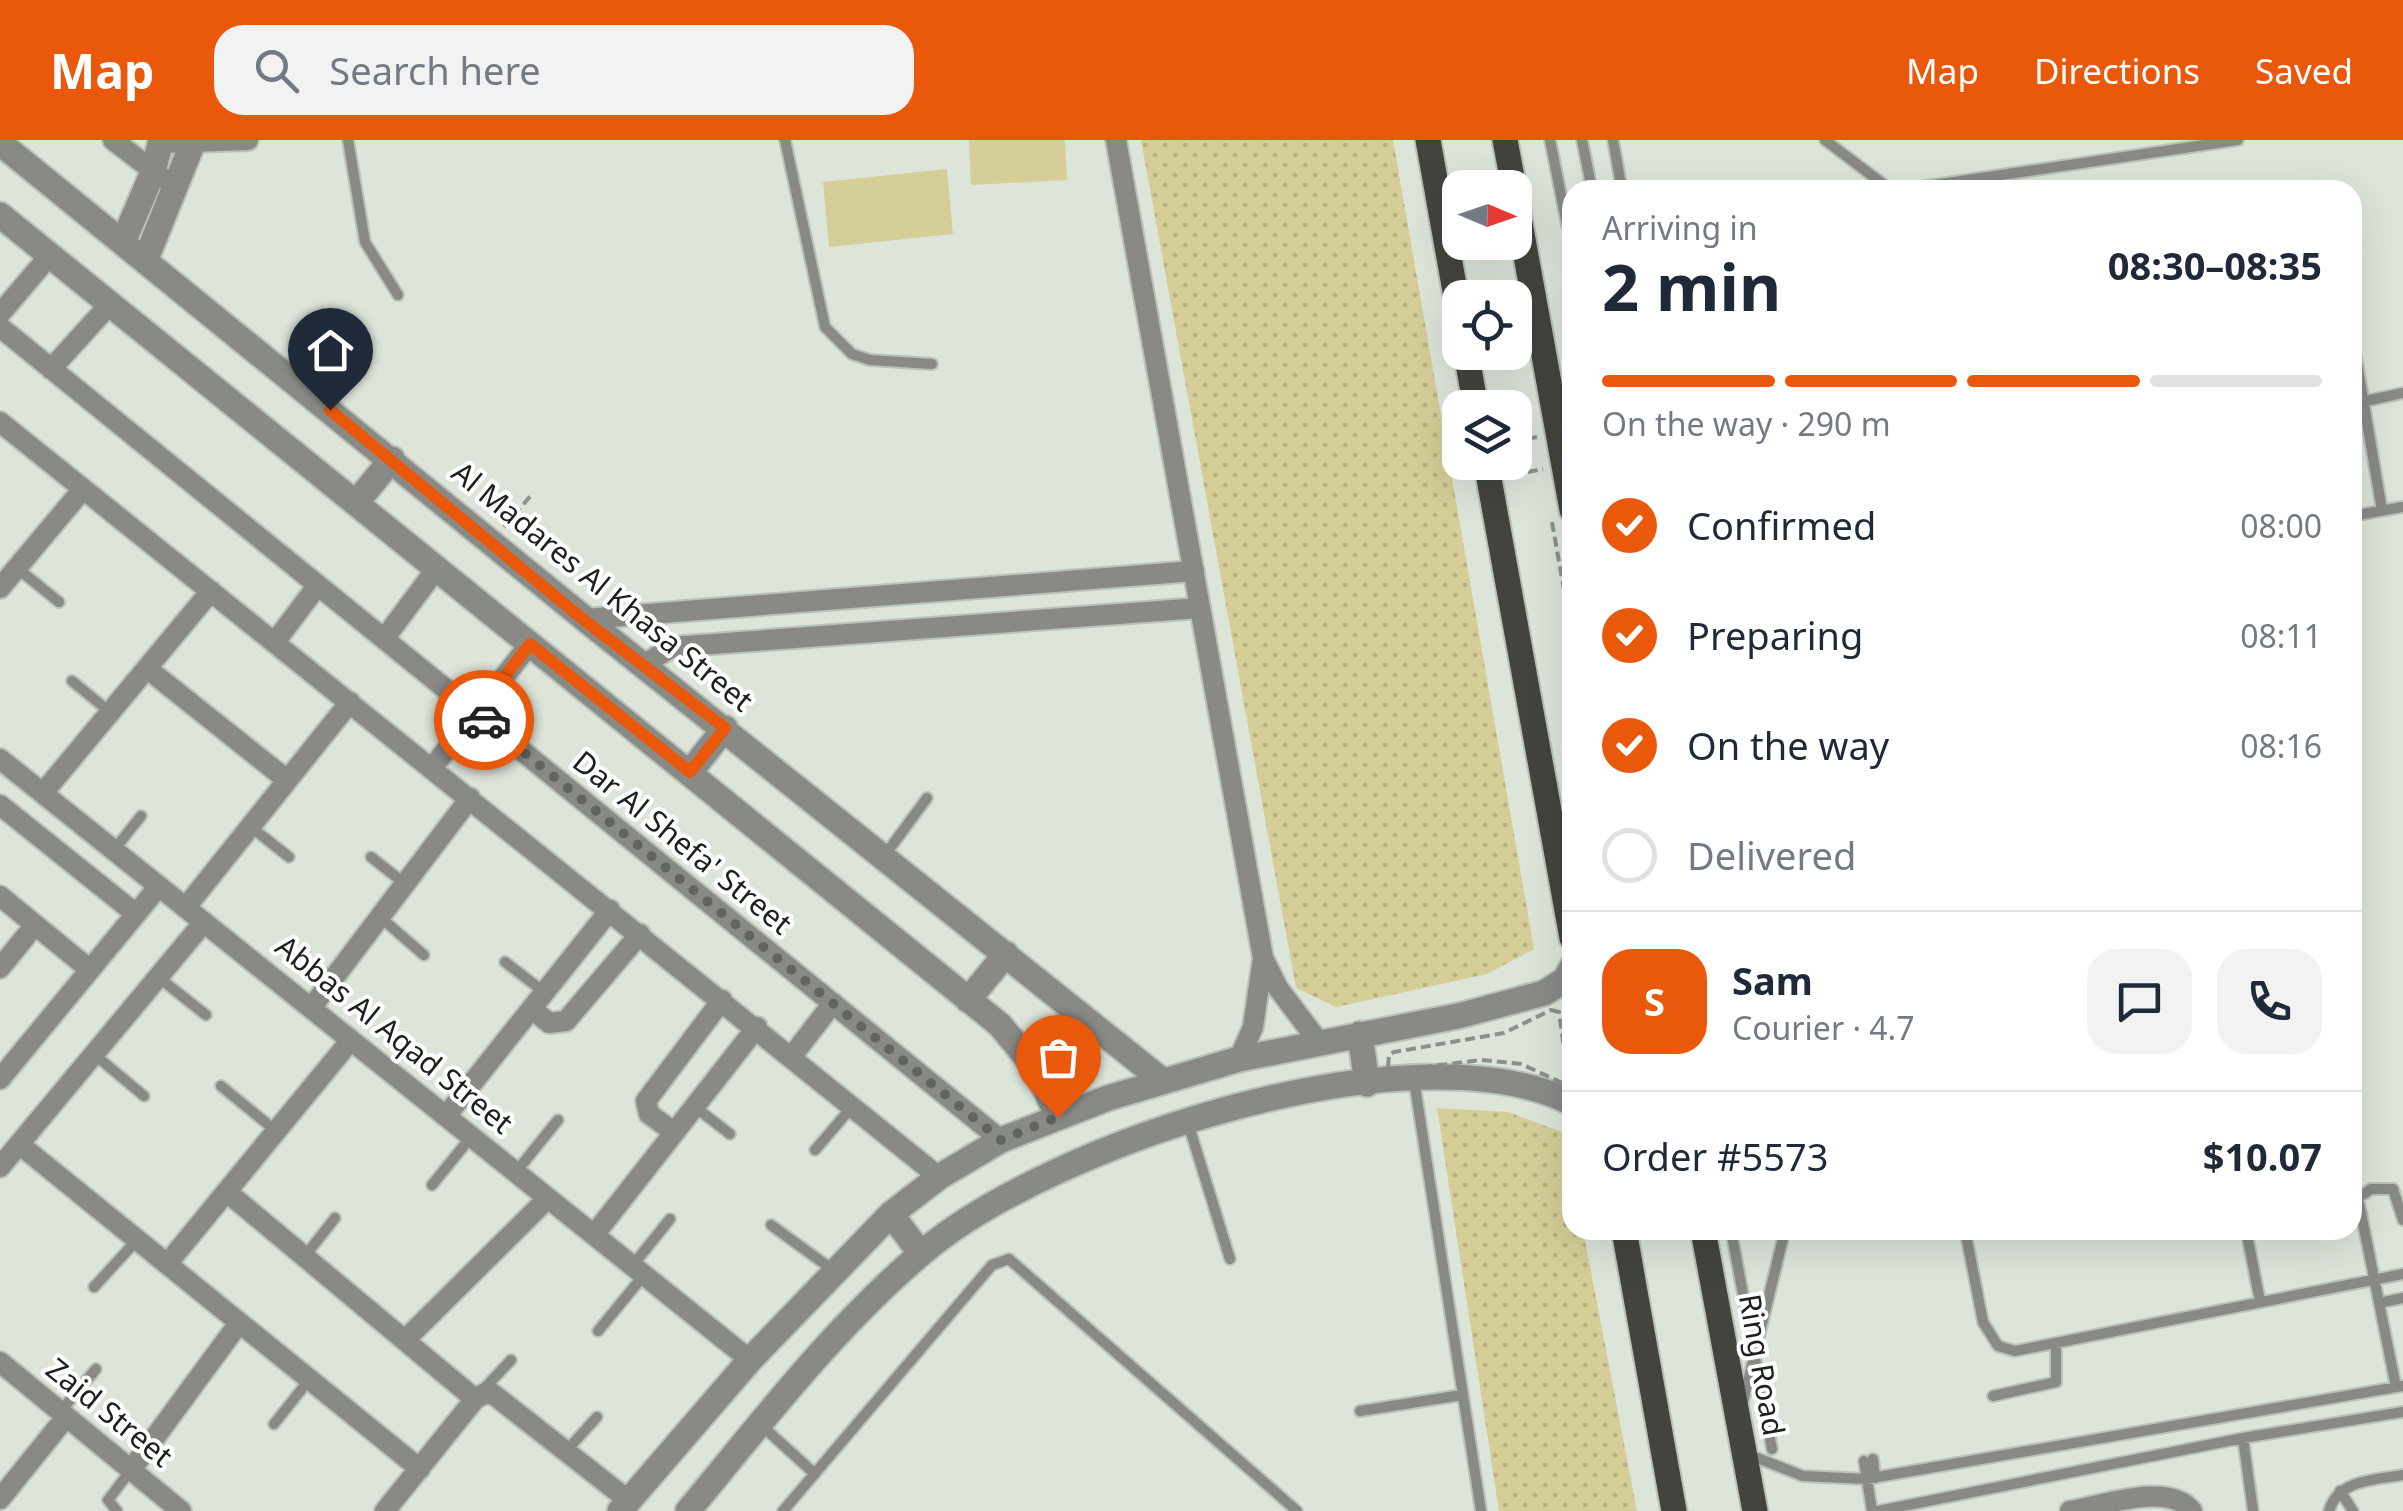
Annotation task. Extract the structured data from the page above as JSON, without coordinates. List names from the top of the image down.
{
  "streets": {
    "main road": ["Ring Road"],
    "street": [
      "Al Madares Al Khasa Street",
      "Dar Al Shefa' Street",
      "Abbas Al Aqad Street",
      "Zaid Street"
    ]
  },
  "north": "right",
  "page": {
    "header": "Map",
    "search": "Search here",
    "nav": ["Map", "Directions", "Saved"],
    "heading": ["2 min", "Arriving in", "08:30–08:35"],
    "panel": [
      "Sam",
      "Courier · 4.7",
      "Order #5573",
      "$10.07"
    ],
    "bar": "On the way · 290 m",
    "list": [
      ["Confirmed", "08:00"],
      ["Preparing", "08:11"],
      ["On the way", "08:16"],
      "Delivered"
    ],
    "round": "S"
  }
}
